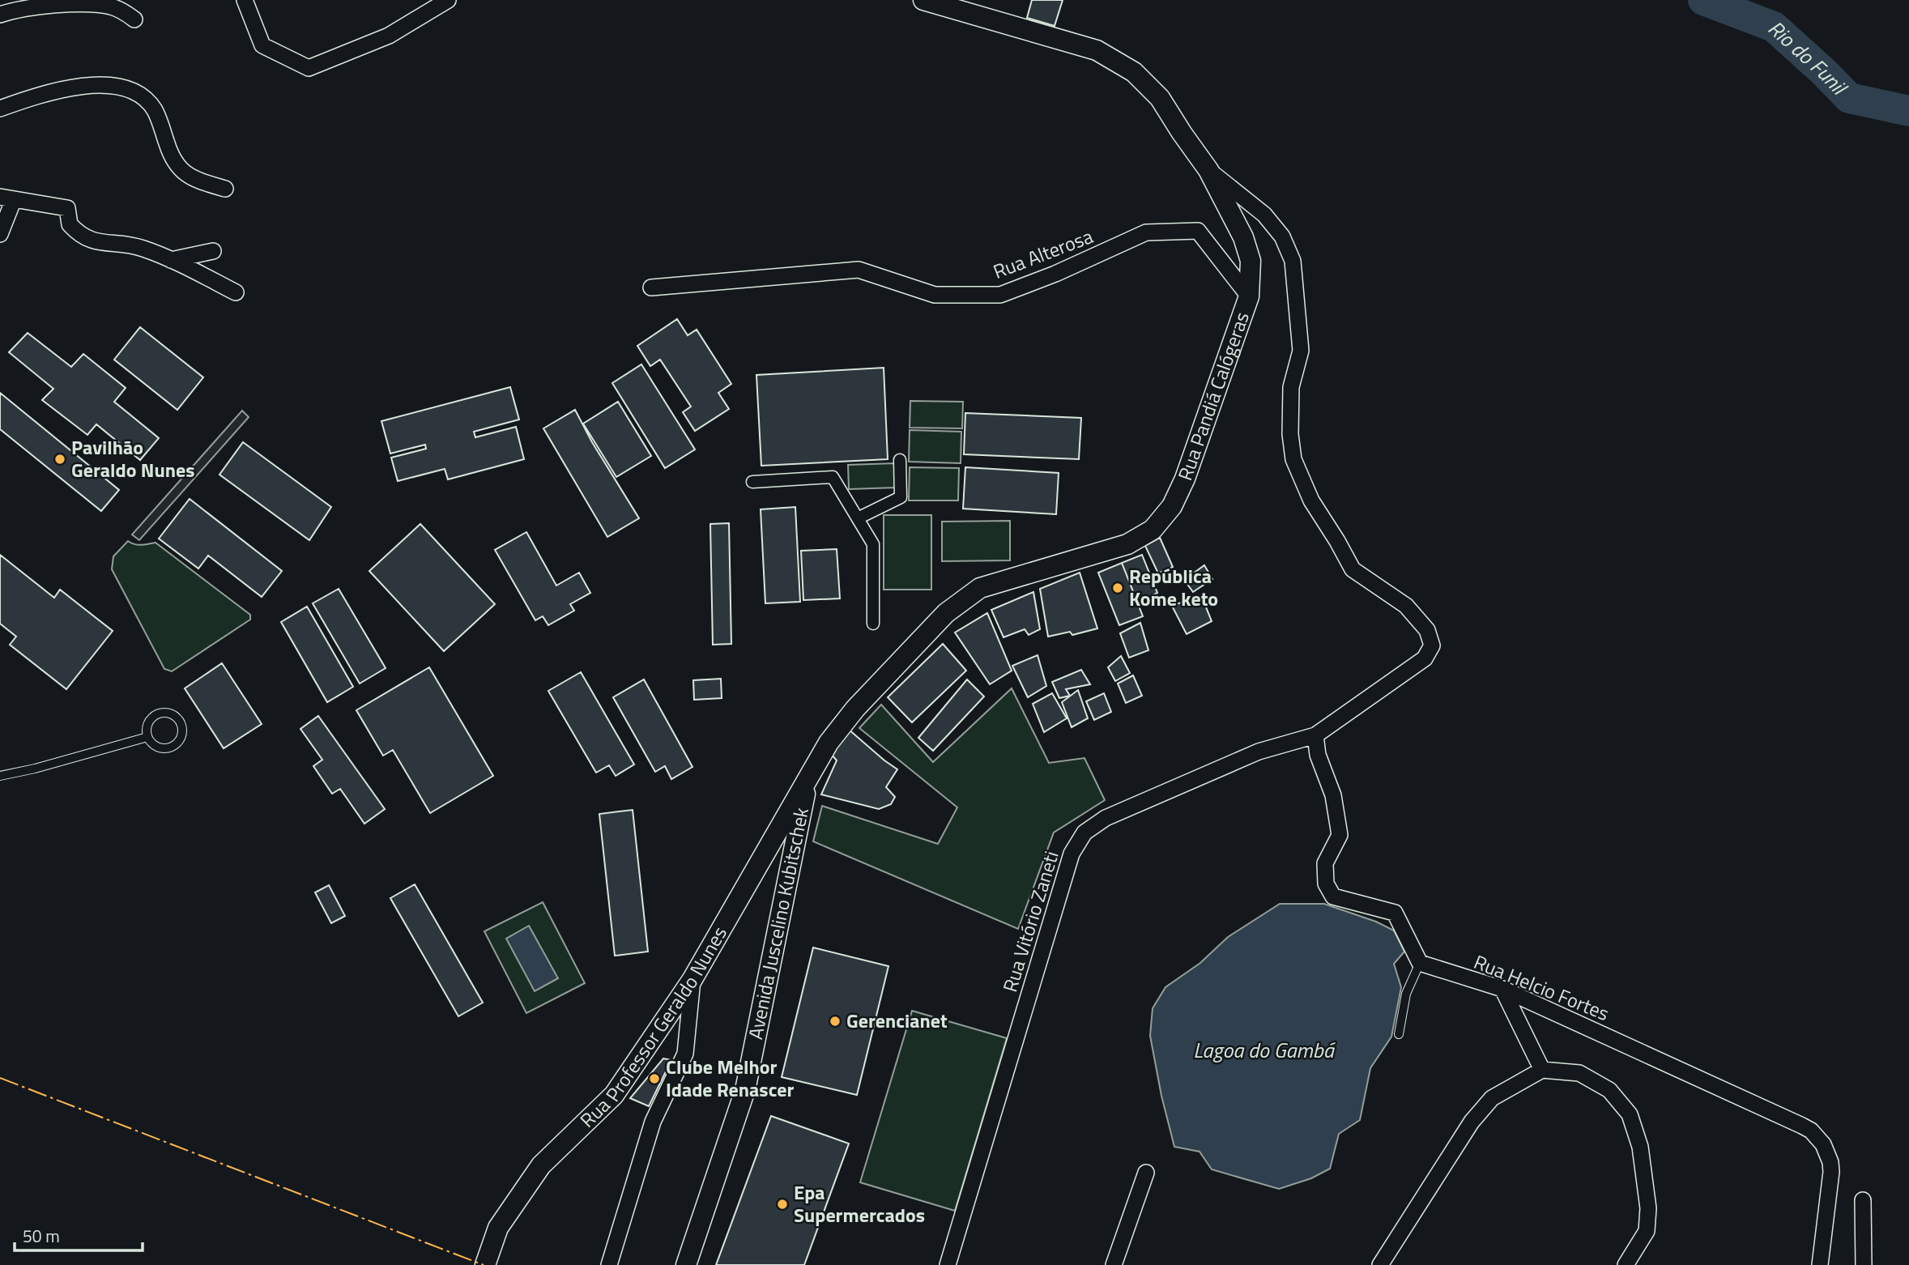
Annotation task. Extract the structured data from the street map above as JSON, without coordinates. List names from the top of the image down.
{
  "streets": {
    "street": [
      "Rua Alterosa",
      "Rua Pandiá Calógeras",
      "Rua Vitório Zaneti",
      "Avenida Juscelino Kubitschek",
      "Rua Helcio Fortes",
      "Rua Professor Geraldo Nunes"
    ]
  },
  "crossings": [
    ["Rua Alterosa", "Rua Pandiá Calógeras"],
    ["Rua Pandiá Calógeras", "Avenida Juscelino Kubitschek"],
    ["Rua Pandiá Calógeras", "Rua Professor Geraldo Nunes"],
    ["Avenida Juscelino Kubitschek", "Rua Professor Geraldo Nunes"]
  ],
  "water": ["Rio do Funil", "Lagoa do Gambá"],
  "places": [
    "Pavilhão Geraldo Nunes",
    "República Kome keto",
    "Gerencianet",
    "Clube Melhor Idade Renascer",
    "Epa Supermercados"
  ],
  "scale_bar": "50 m"
}
